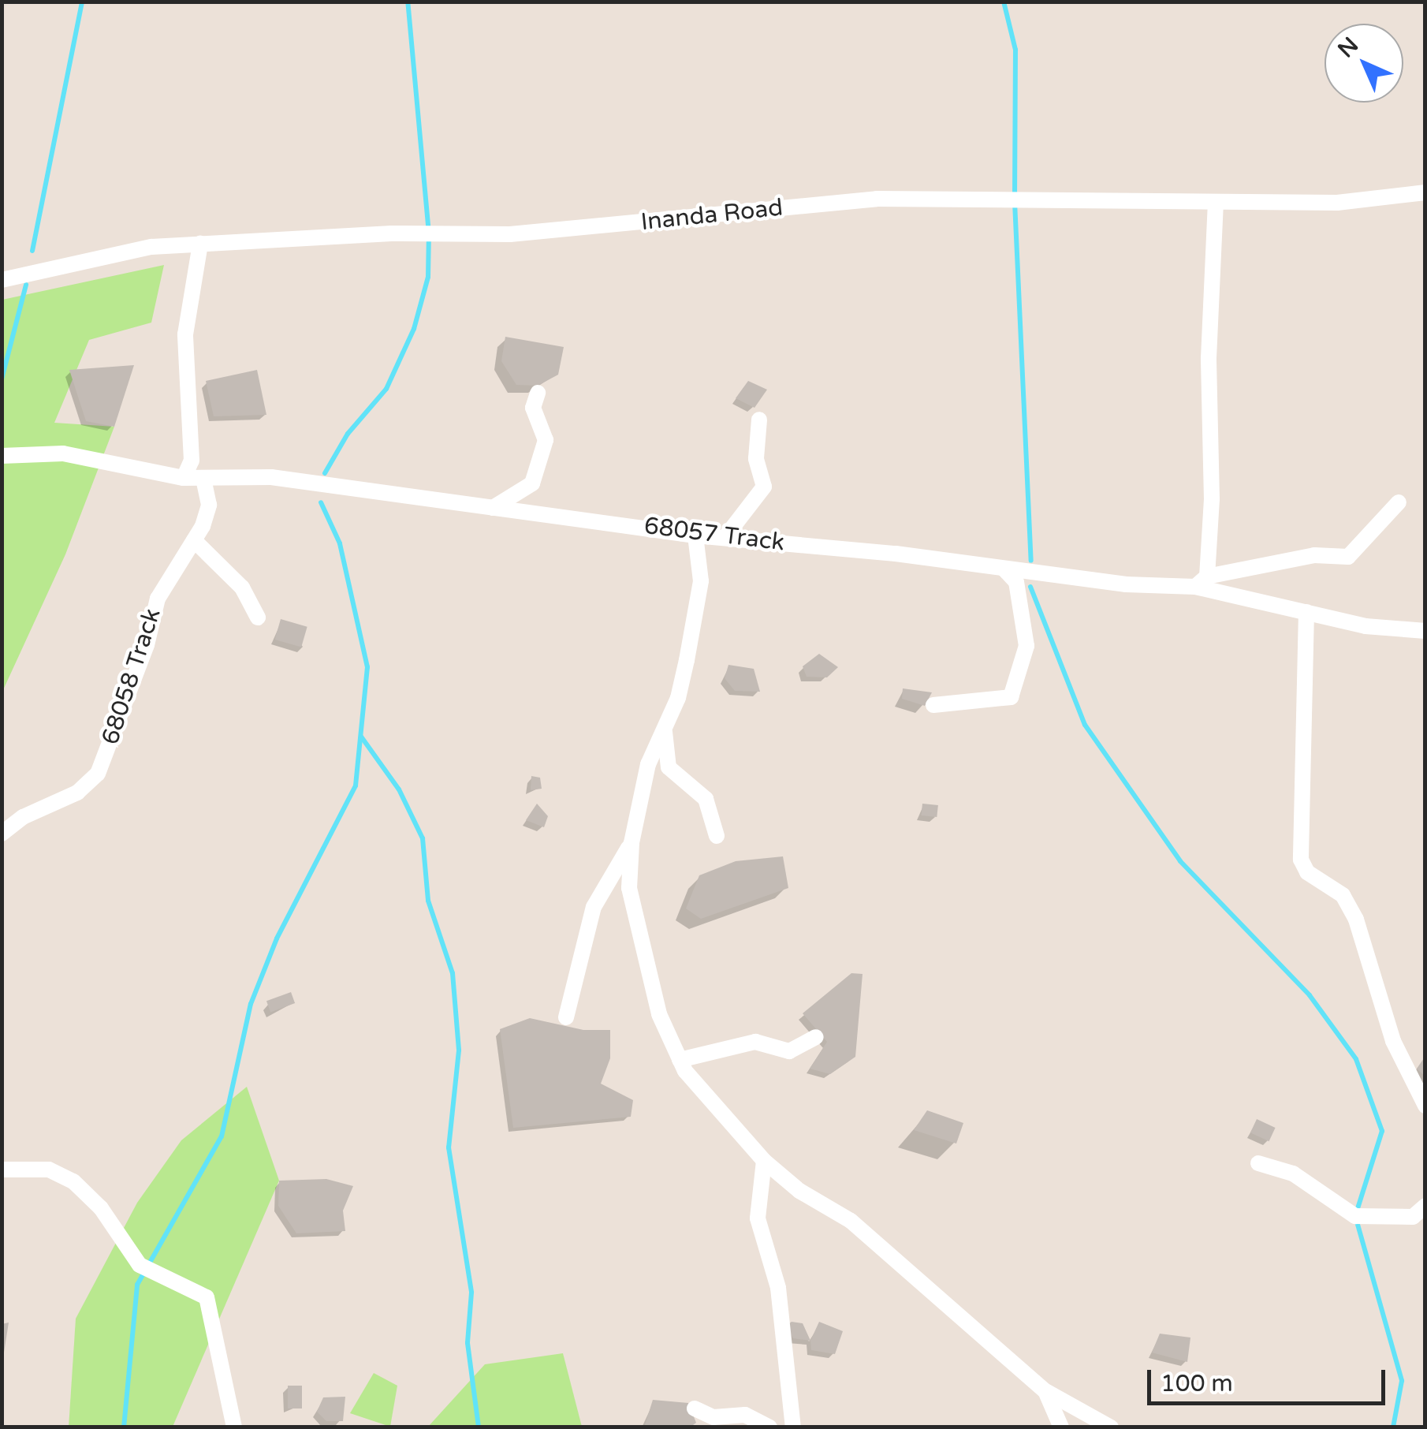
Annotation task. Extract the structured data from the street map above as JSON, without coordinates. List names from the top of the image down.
{
  "streets": {
    "street": ["Inanda Road", "68057 Track", "68058 Track"]
  },
  "crossings": [
    ["68057 Track", "68058 Track"]
  ],
  "scale_bar": "100 m",
  "north": "top left"
}
